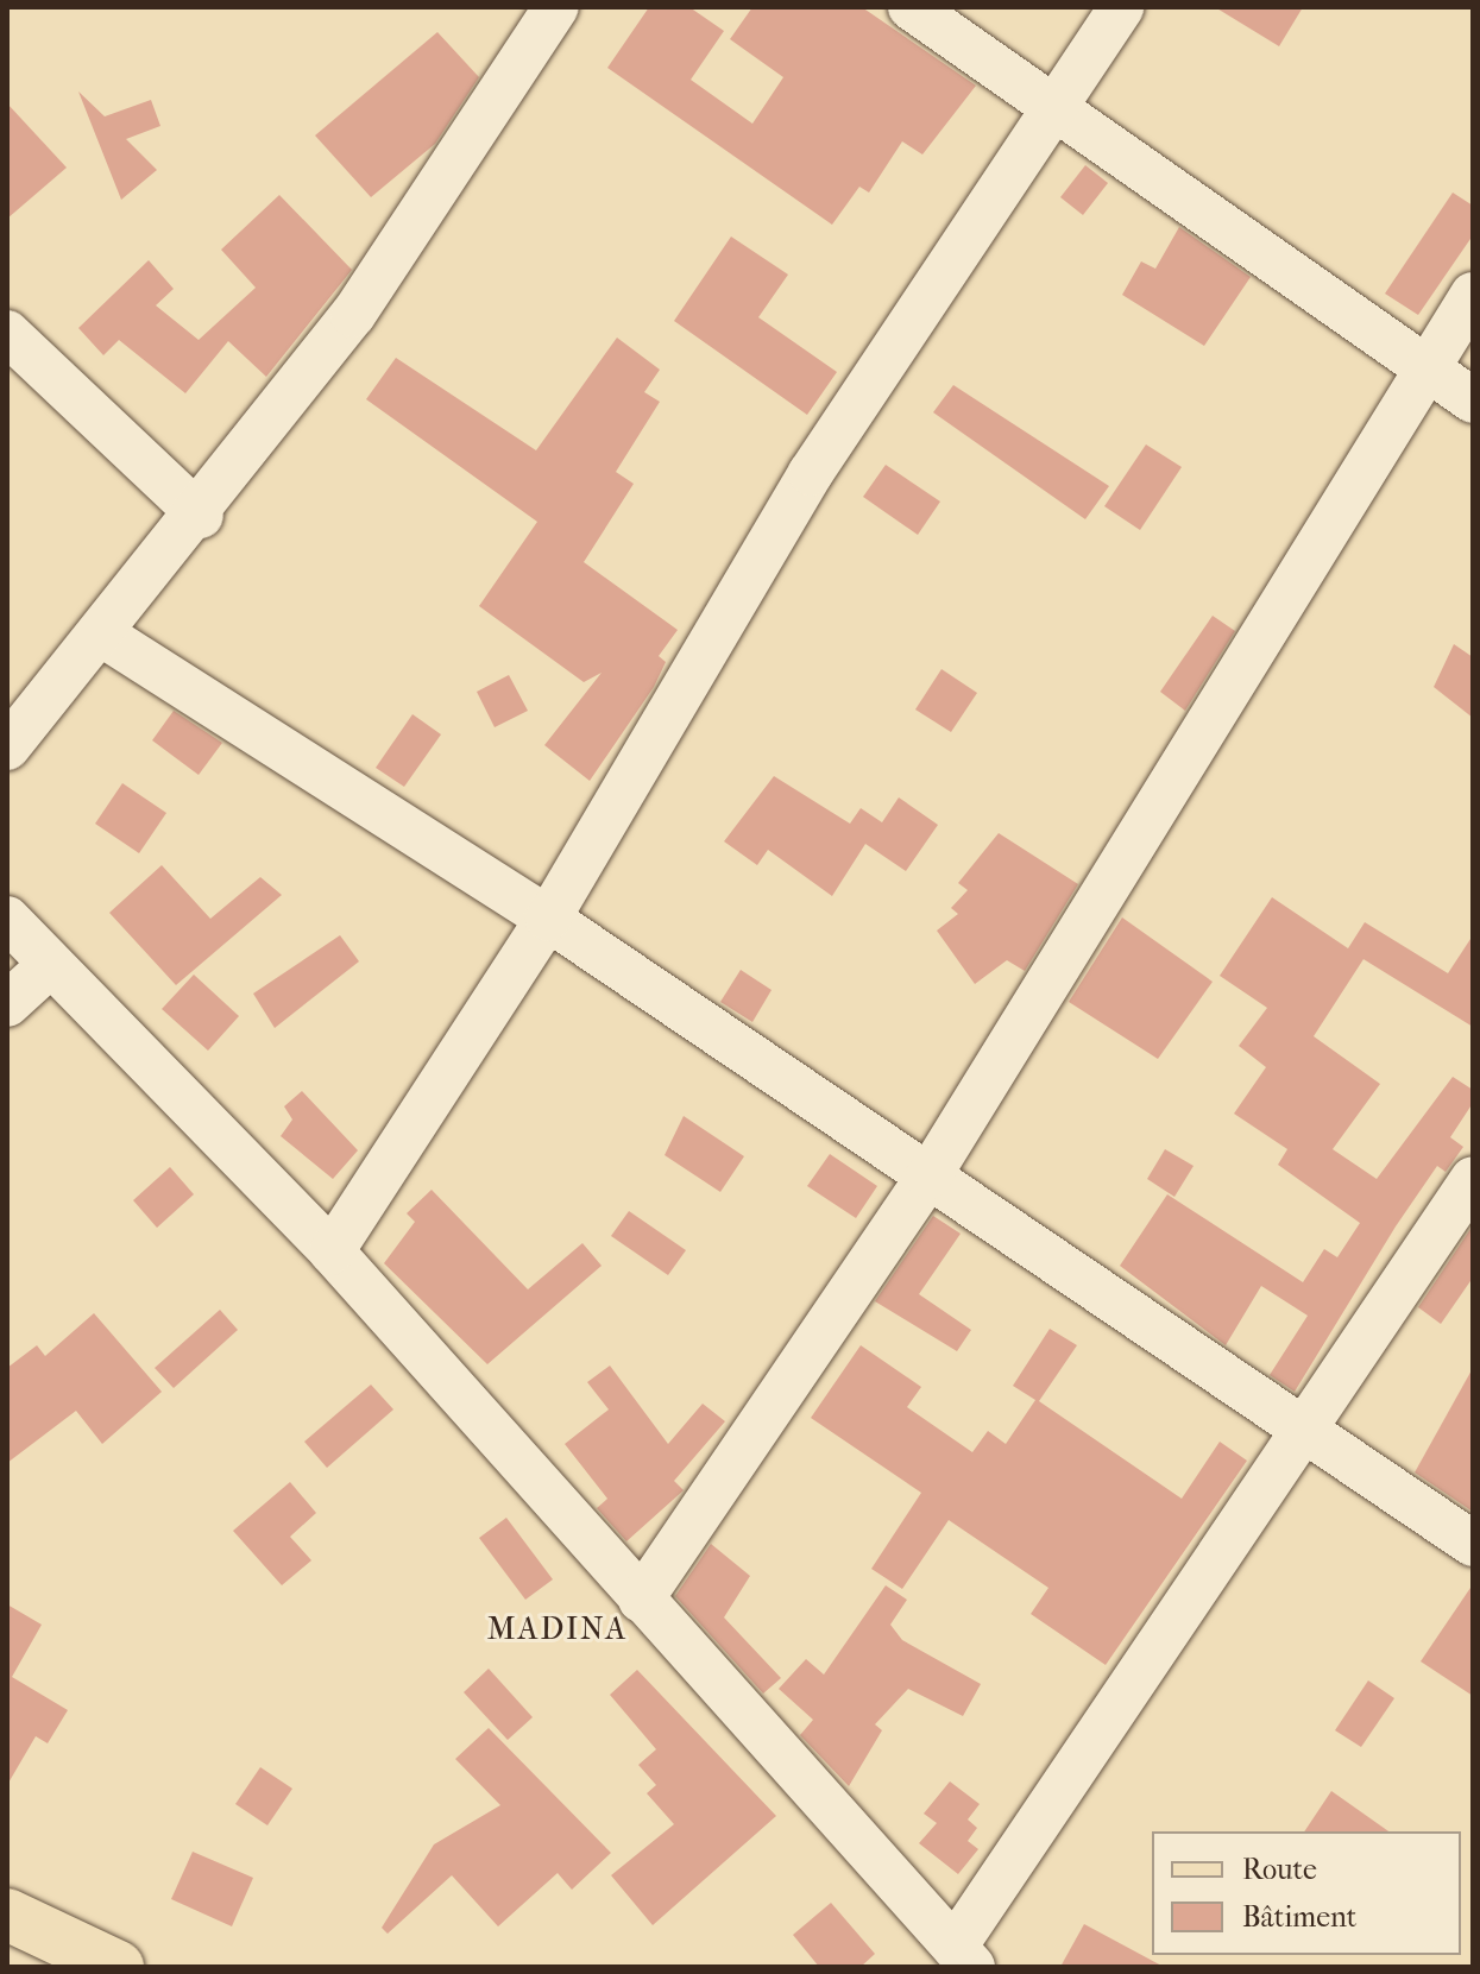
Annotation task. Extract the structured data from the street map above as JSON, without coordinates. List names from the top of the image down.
{
  "districts": ["MADINA"],
  "legend": ["Route", "Bâtiment"]
}
